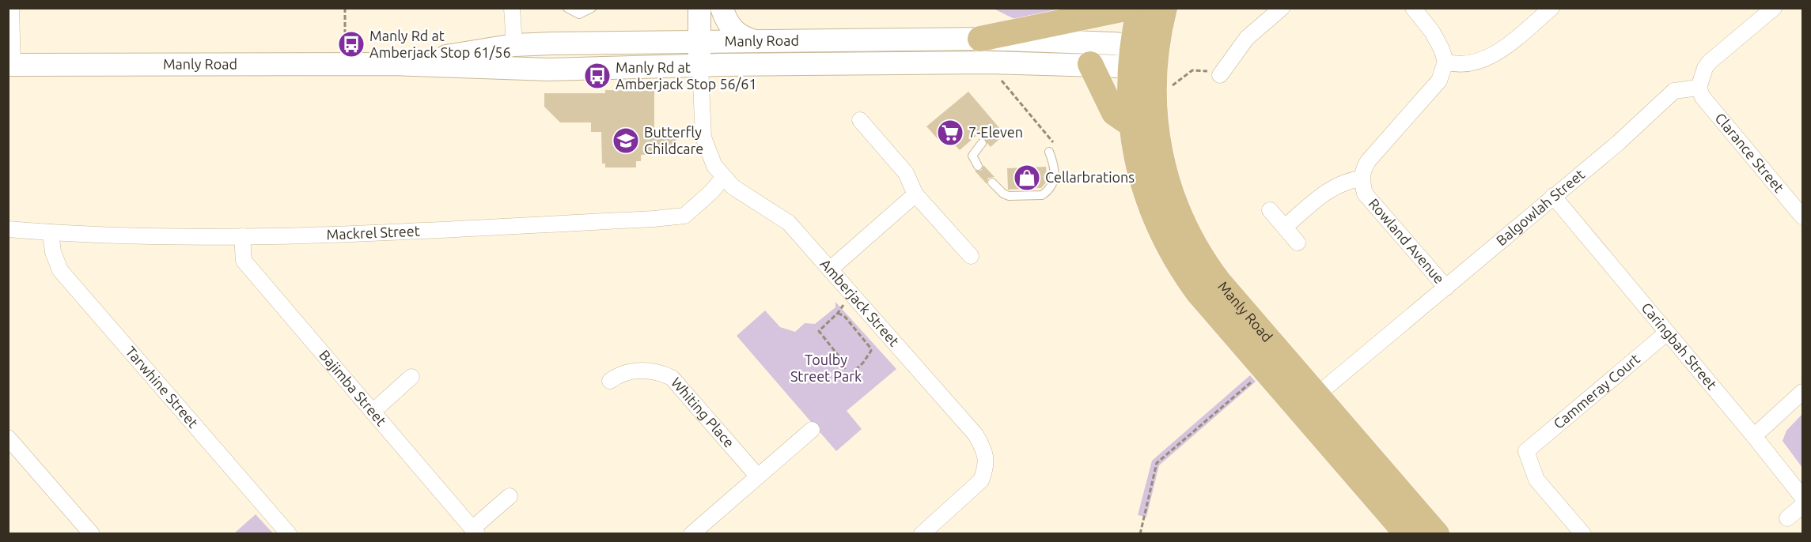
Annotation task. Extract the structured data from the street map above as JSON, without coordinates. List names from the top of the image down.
{
  "streets": {
    "main road": ["Manly Road"],
    "street": [
      "Clarance Street",
      "Balgowlah Street",
      "Mackrel Street",
      "Rowland Avenue",
      "Amberjack Street",
      "Caringbah Street",
      "Tarwhine Street",
      "Bajimba Street",
      "Cammeray Court",
      "Whiting Place"
    ]
  },
  "crossings": [
    ["Manly Road", "Balgowlah Street"],
    ["Manly Road", "Amberjack Street"],
    ["Clarance Street", "Balgowlah Street"],
    ["Balgowlah Street", "Rowland Avenue"],
    ["Balgowlah Street", "Caringbah Street"],
    ["Mackrel Street", "Amberjack Street"],
    ["Mackrel Street", "Tarwhine Street"],
    ["Mackrel Street", "Bajimba Street"],
    ["Caringbah Street", "Cammeray Court"]
  ],
  "parks": ["Toulby Street Park"],
  "places": {
    "bus stop": ["Manly Rd at Amberjack Stop 61/56", "Manly Rd at Amberjack Stop 56/61"],
    "supermarket": ["7-Eleven"],
    "school or university": ["Butterfly Childcare"],
    "shop": ["Cellarbrations"]
  }
}
